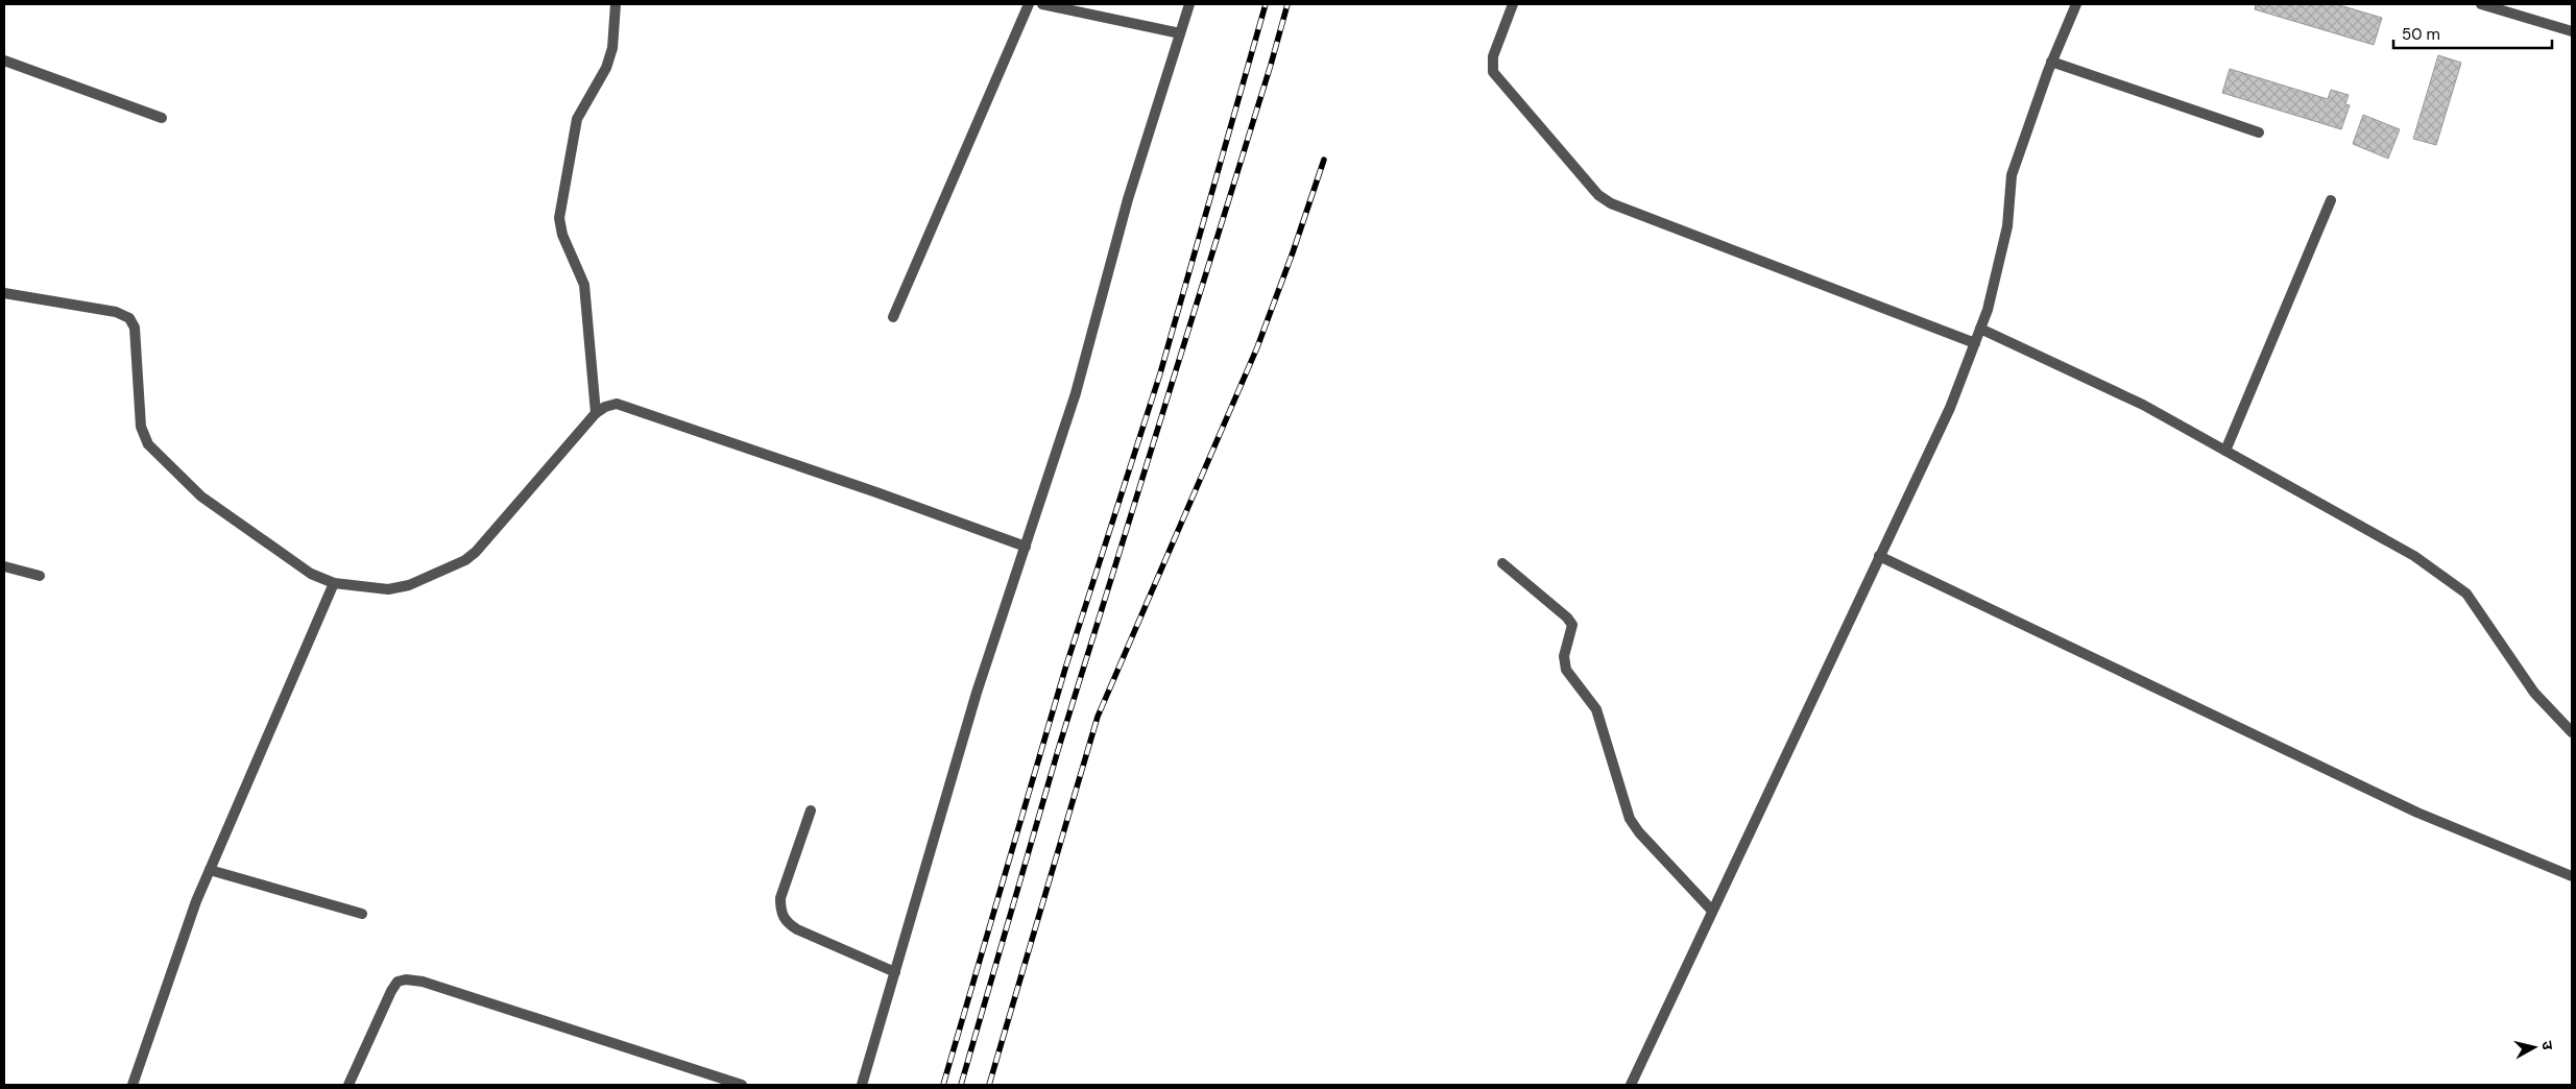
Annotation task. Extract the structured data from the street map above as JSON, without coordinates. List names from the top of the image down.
{
  "scale_bar": "50 m",
  "north": "right"
}
